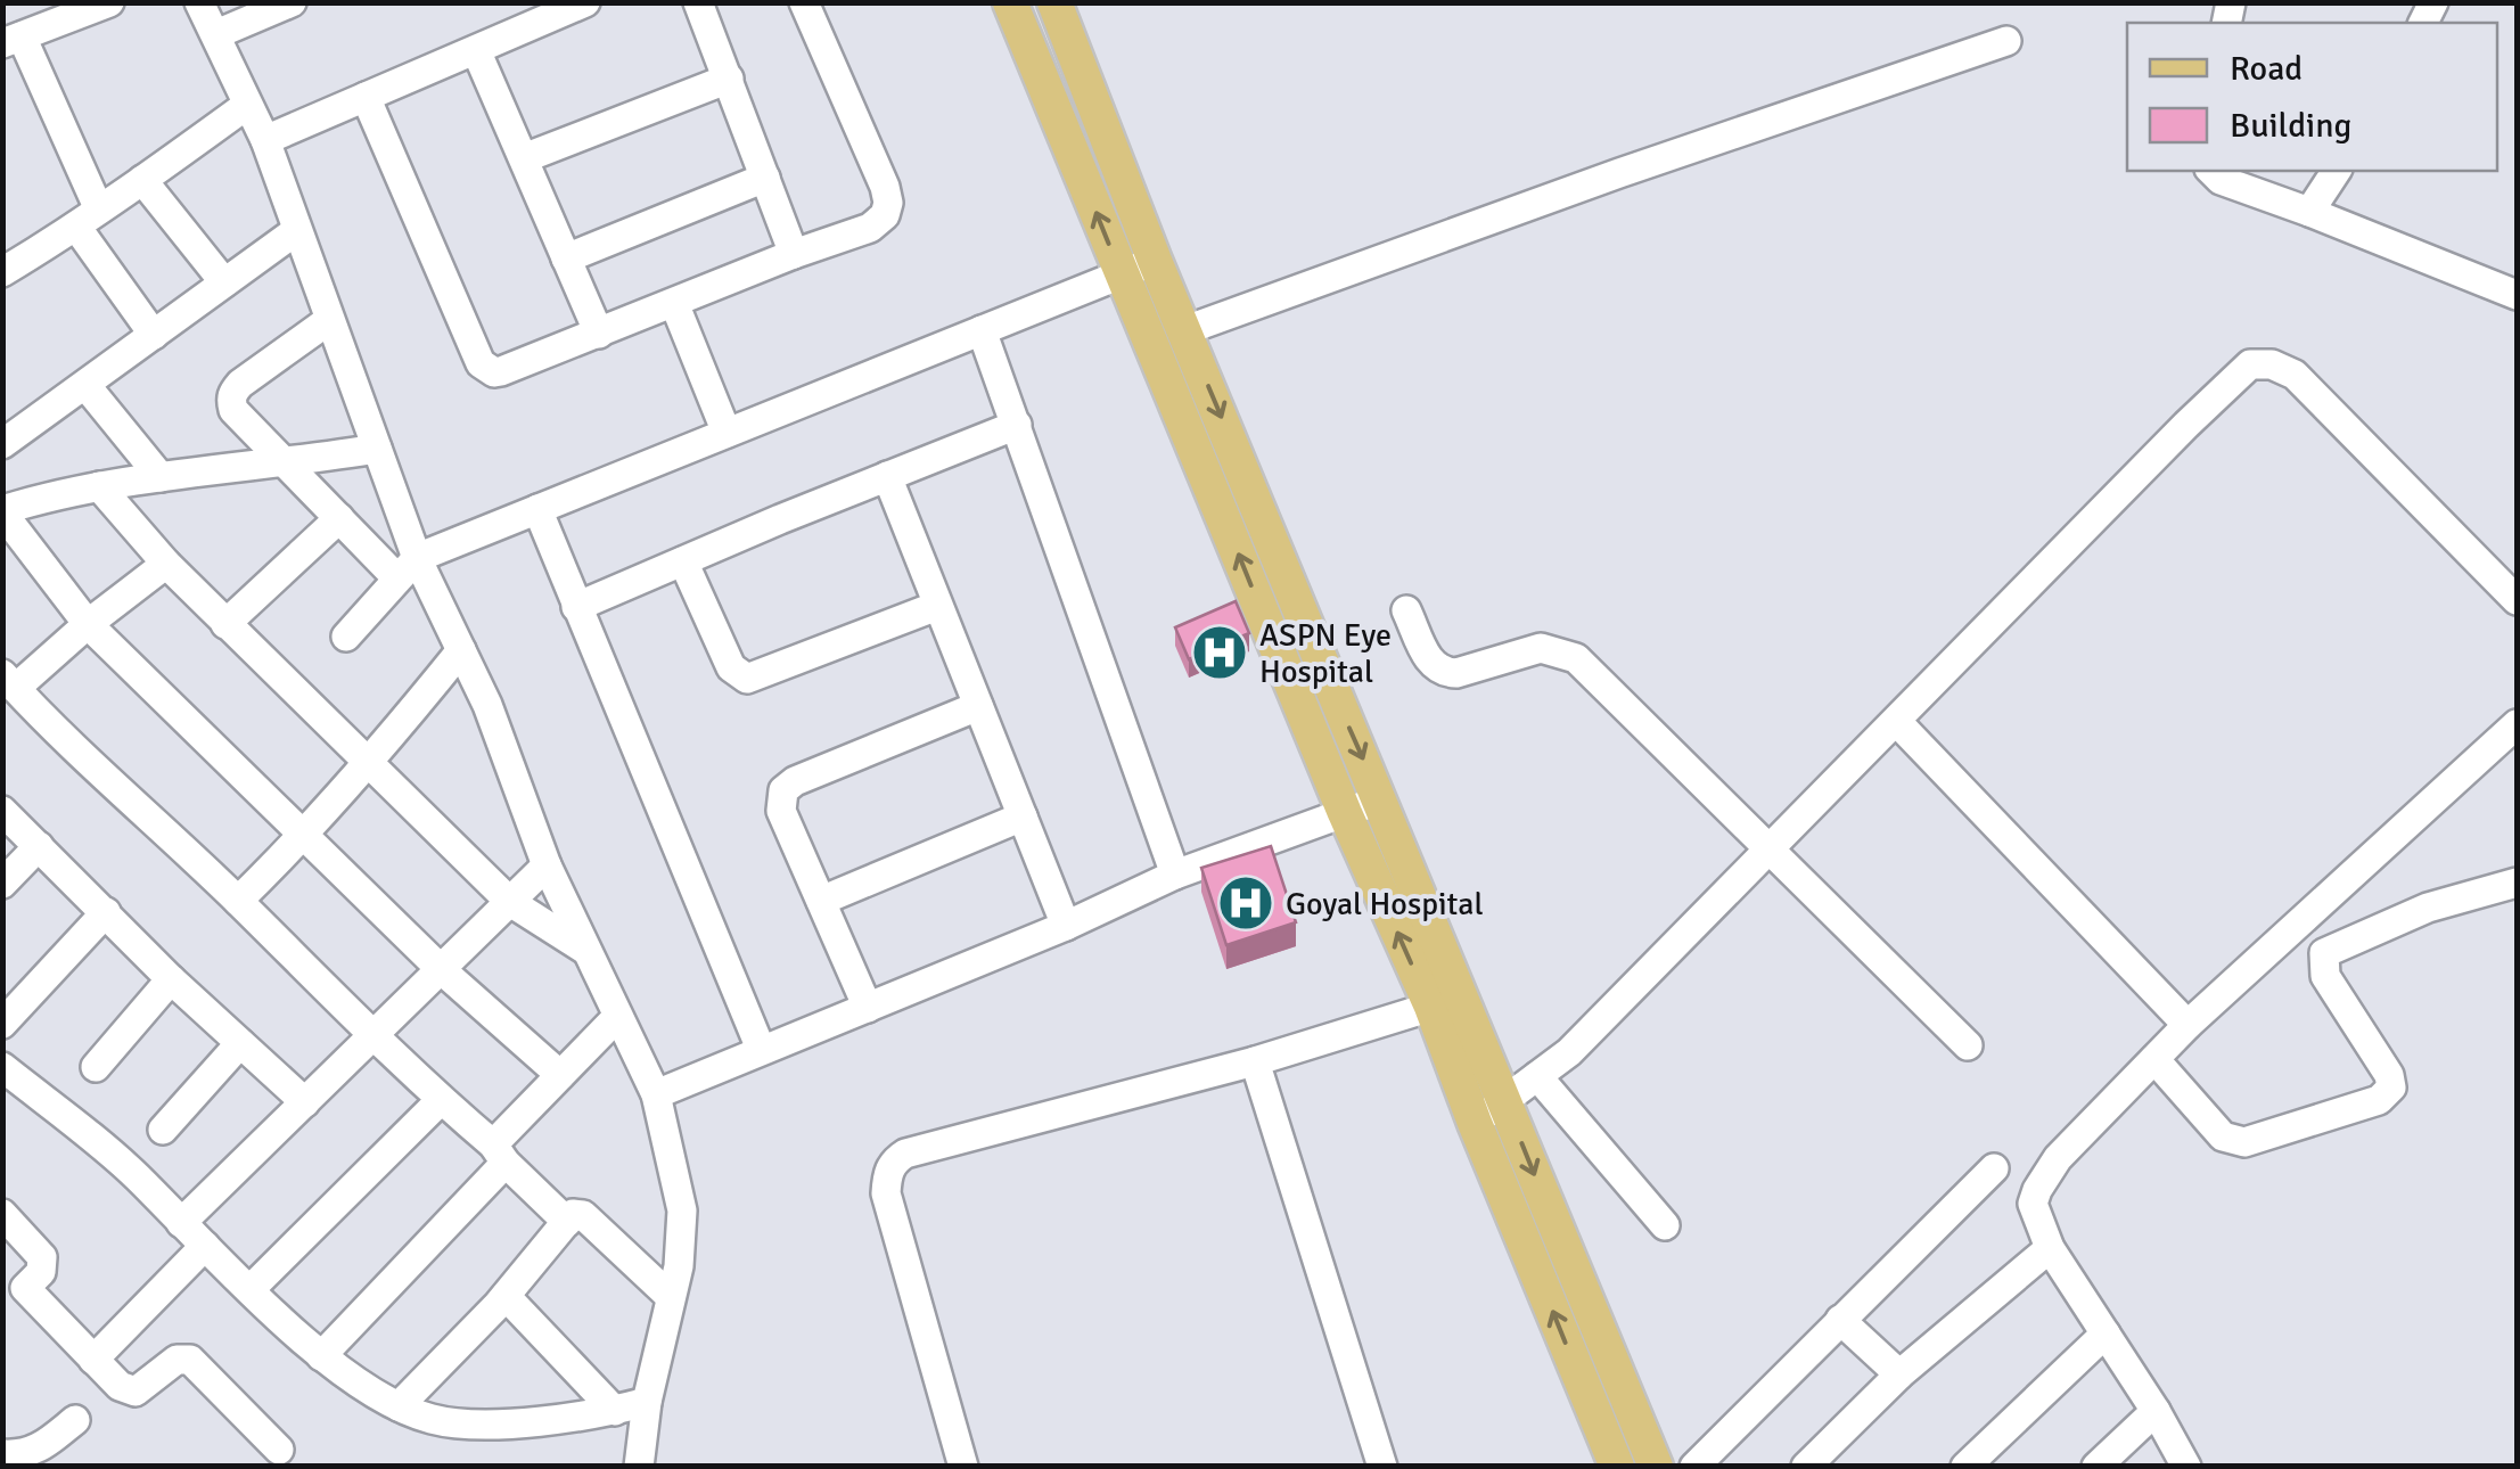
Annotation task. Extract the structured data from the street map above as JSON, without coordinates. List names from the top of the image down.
{
  "places": {
    "hospital": ["ASPN Eye Hospital", "Goyal Hospital"]
  },
  "legend": ["Road", "Building"]
}
